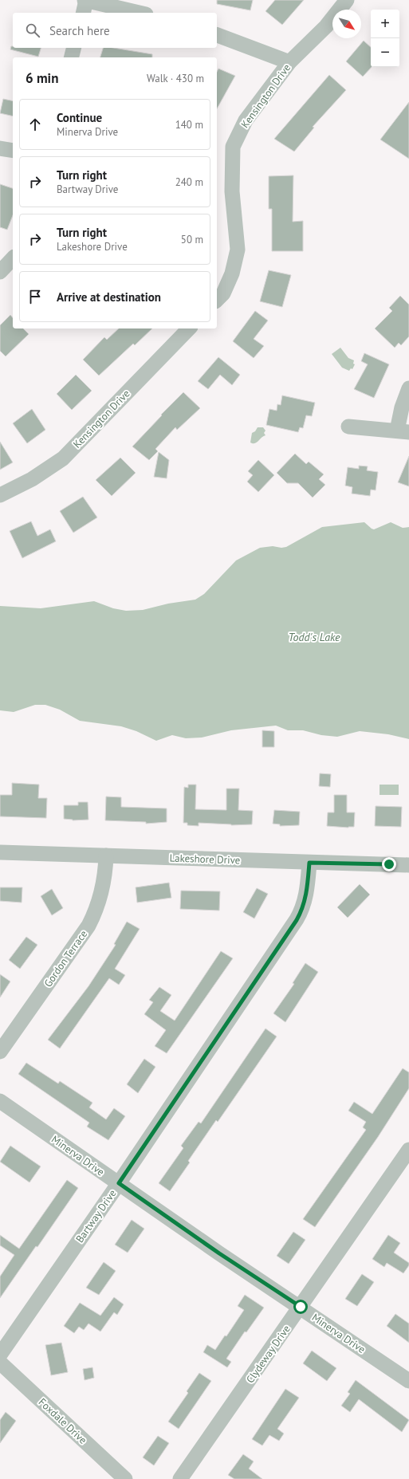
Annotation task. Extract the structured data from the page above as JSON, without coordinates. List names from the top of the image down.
{
  "streets": {
    "street": [
      "Kensington Drive",
      "Lakeshore Drive",
      "Gordon Terrace",
      "Minerva Drive",
      "Bartway Drive",
      "Clydeway Drive",
      "Foxdale Drive"
    ]
  },
  "crossings": [
    ["Lakeshore Drive", "Gordon Terrace"],
    ["Lakeshore Drive", "Bartway Drive"],
    ["Minerva Drive", "Bartway Drive"],
    ["Minerva Drive", "Clydeway Drive"]
  ],
  "water": ["Todd's Lake"],
  "north": "bottom right",
  "page": {
    "map_buttons": ["+", "−"],
    "search": "Search here",
    "heading": ["6 min", "Walk · 430 m"],
    "list": [
      ["Continue", "Minerva Drive", "140 m"],
      ["Turn right", "Bartway Drive", "240 m"],
      ["Turn right", "Lakeshore Drive", "50 m"],
      "Arrive at destination"
    ]
  }
}
